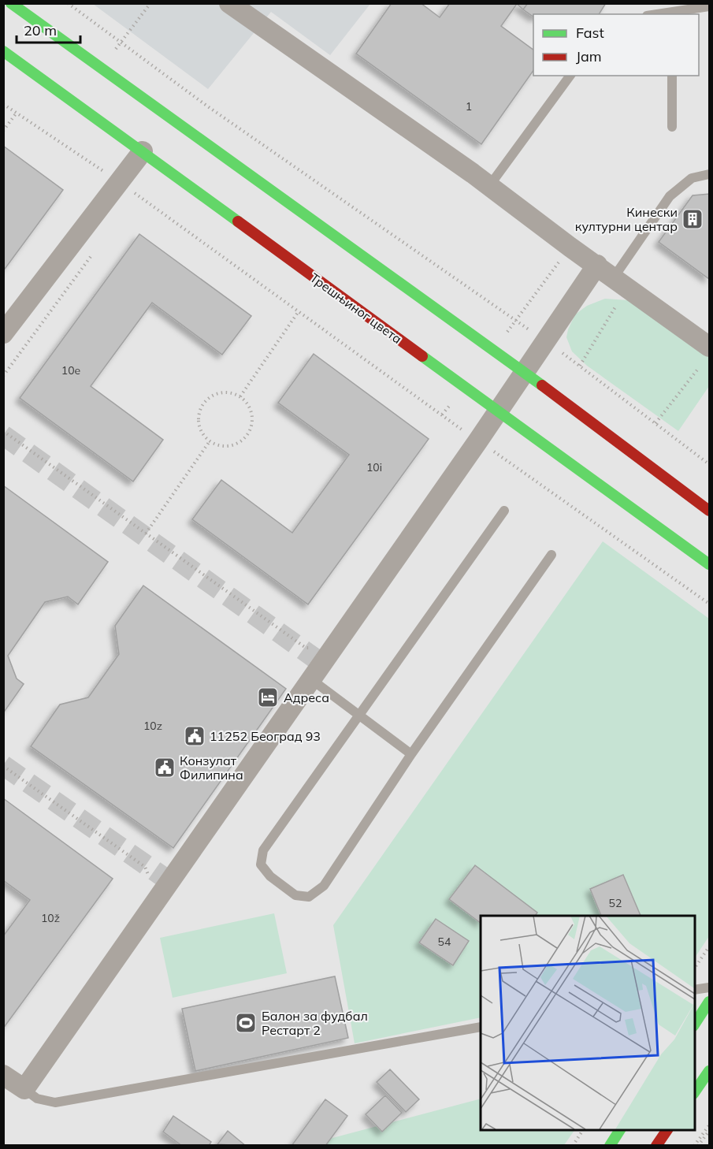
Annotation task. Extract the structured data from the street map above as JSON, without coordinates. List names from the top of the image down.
{
  "streets": {
    "street": ["Трешњиног цвета"]
  },
  "places": {
    "building": ["Кинески културни центар"],
    "hotel": ["Адреса"],
    "public building": ["11252 Београд 93", "Конзулат Филипина"],
    "sports": ["Балон за фудбал Рестарт 2"]
  },
  "house_numbers": [
    "1",
    "10e",
    "10i",
    "10z",
    "52",
    "10ž",
    "54"
  ],
  "legend": ["Fast", "Jam"],
  "scale_bar": "20 m"
}
